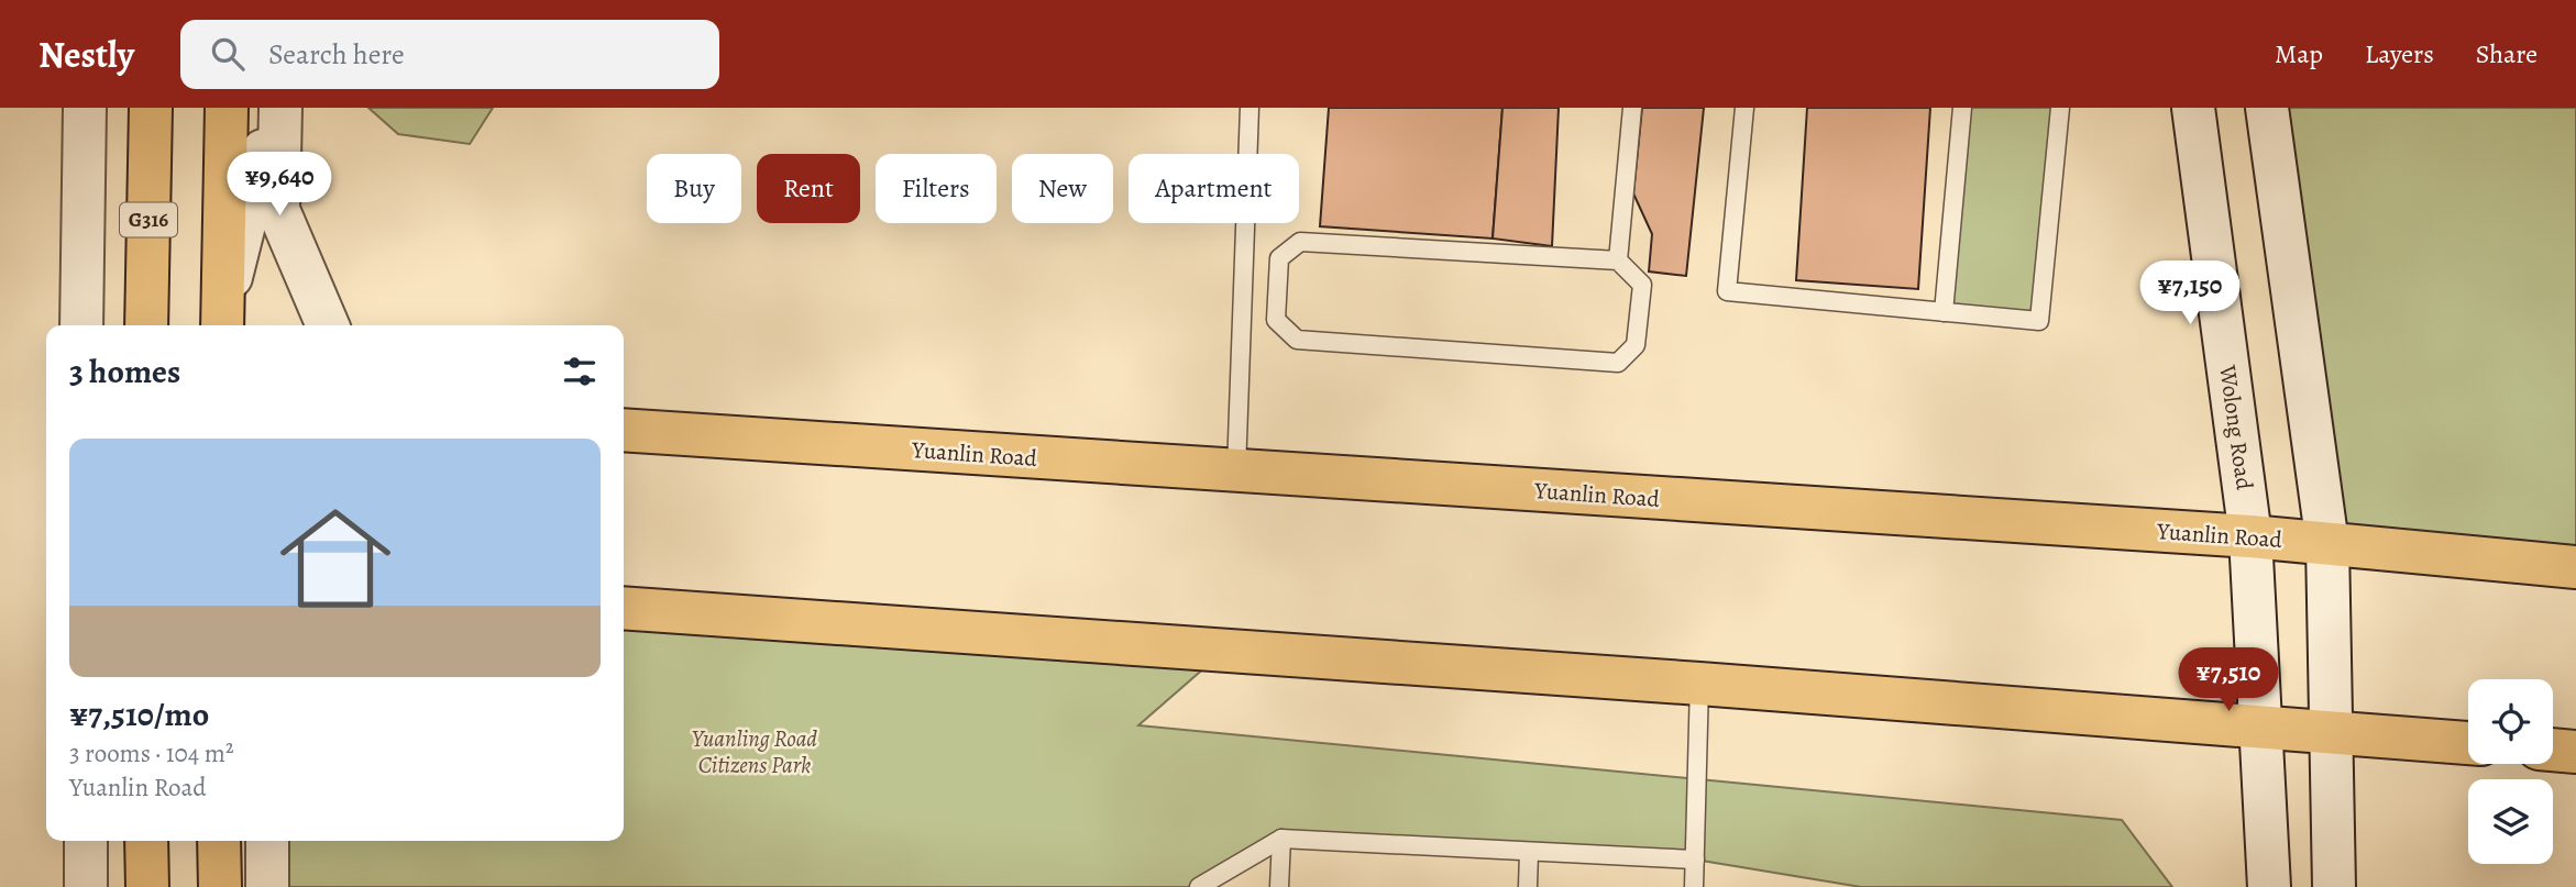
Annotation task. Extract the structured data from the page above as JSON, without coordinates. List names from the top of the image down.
{
  "streets": {
    "main road": ["G316", "Wolong Road", "Yuanlin Road"]
  },
  "crossings": [
    ["Wolong Road", "Yuanlin Road"]
  ],
  "parks": ["Yuanling Road Citizens Park"],
  "page": {
    "header": "Nestly",
    "search": "Search here",
    "nav": ["Map", "Layers", "Share"],
    "price": ["¥9,640", "¥7,150", "¥7,510"],
    "chip": [
      "Buy",
      "Rent",
      "Filters",
      "New",
      "Apartment"
    ],
    "heading": "3 homes",
    "list": [
      {
        "name": "¥7,510/mo",
        "note": "3 rooms · 104 m² · Yuanlin Road"
      }
    ]
  }
}
